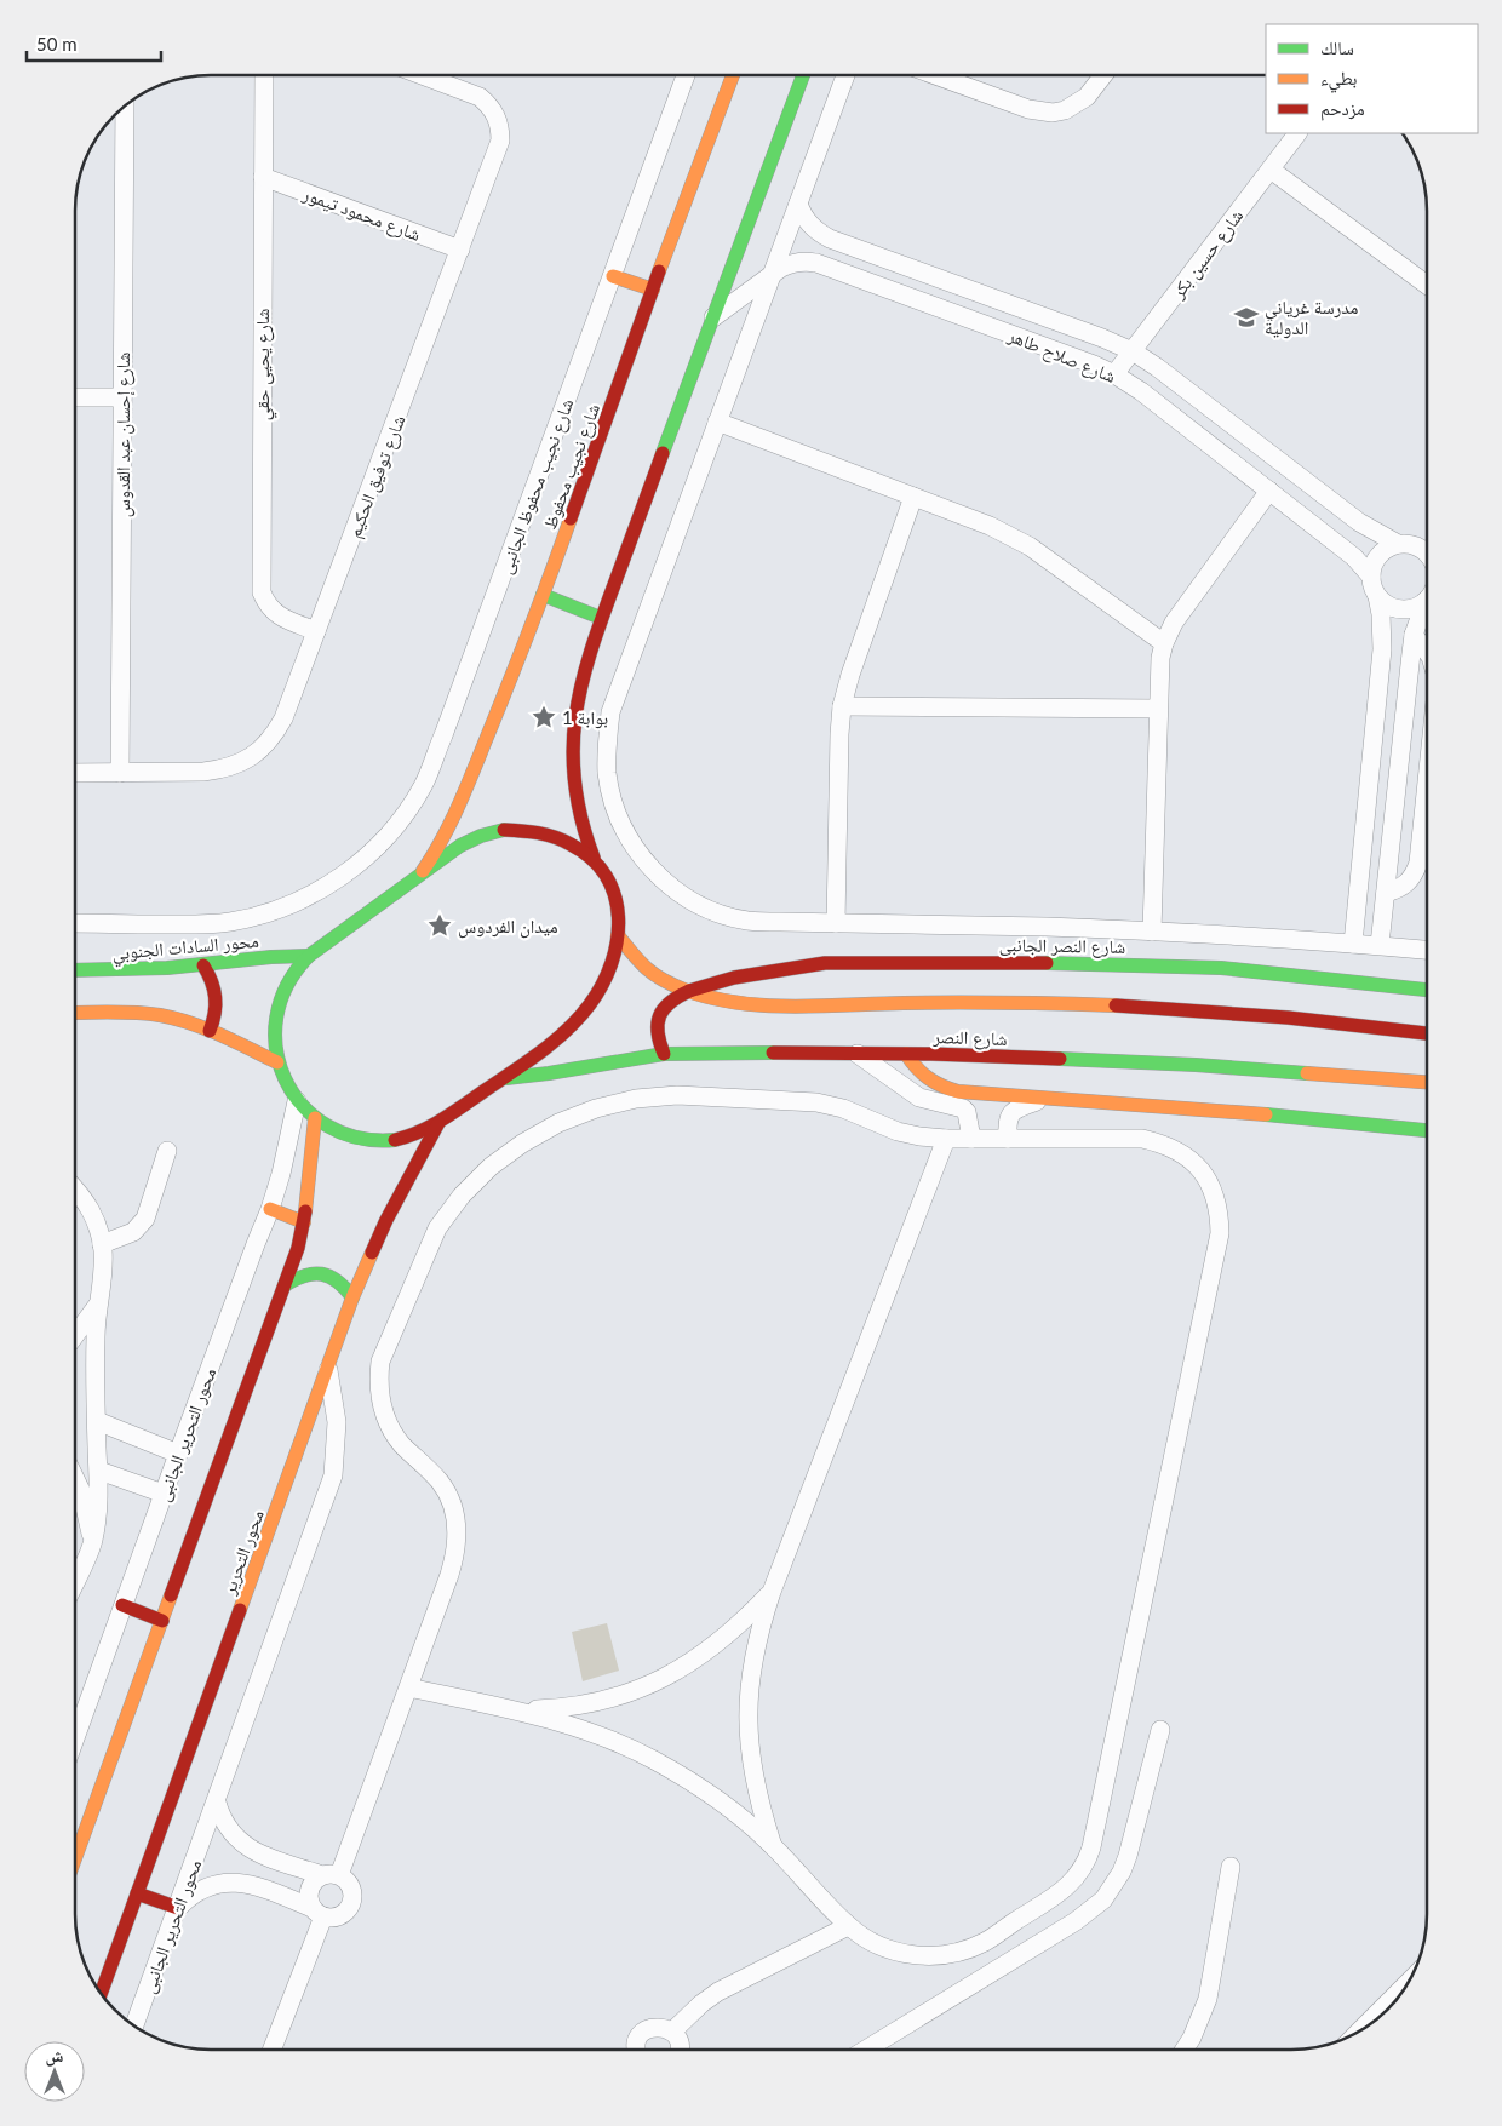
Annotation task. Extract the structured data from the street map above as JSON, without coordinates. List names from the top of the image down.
{
  "streets": {
    "main road": [
      "شارع نجيب محفوظ",
      "شارع النصر الجانبى",
      "محور السادات الجنوبي",
      "شارع النصر",
      "محور التحرير"
    ],
    "street": [
      "شارع محمود تيمور",
      "شارع حسين بكر",
      "شارع صلاح طاهر",
      "شارع يحيى حقي",
      "شارع إحسان عبد القدوس",
      "شارع توفيق الحكيم",
      "شارع نجيب محفوظ الجانبى",
      "محور التحرير الجانبى"
    ]
  },
  "crossings": [
    ["شارع محمود تيمور", "شارع يحيى حقي"],
    ["شارع محمود تيمور", "شارع توفيق الحكيم"],
    ["شارع حسين بكر", "شارع صلاح طاهر"],
    ["شارع يحيى حقي", "شارع توفيق الحكيم"],
    ["شارع إحسان عبد القدوس", "شارع توفيق الحكيم"],
    ["شارع النصر الجانبى", "شارع النصر"],
    ["محور التحرير الجانبى", "محور التحرير"]
  ],
  "places": {
    "school or university": ["مدرسة غرياني الدولية"],
    "place": ["بوابة 1", "ميدان الفردوس"]
  },
  "legend": ["سالك", "بطيء", "مزدحم"],
  "scale_bar": "50 m",
  "north": "top"
}
